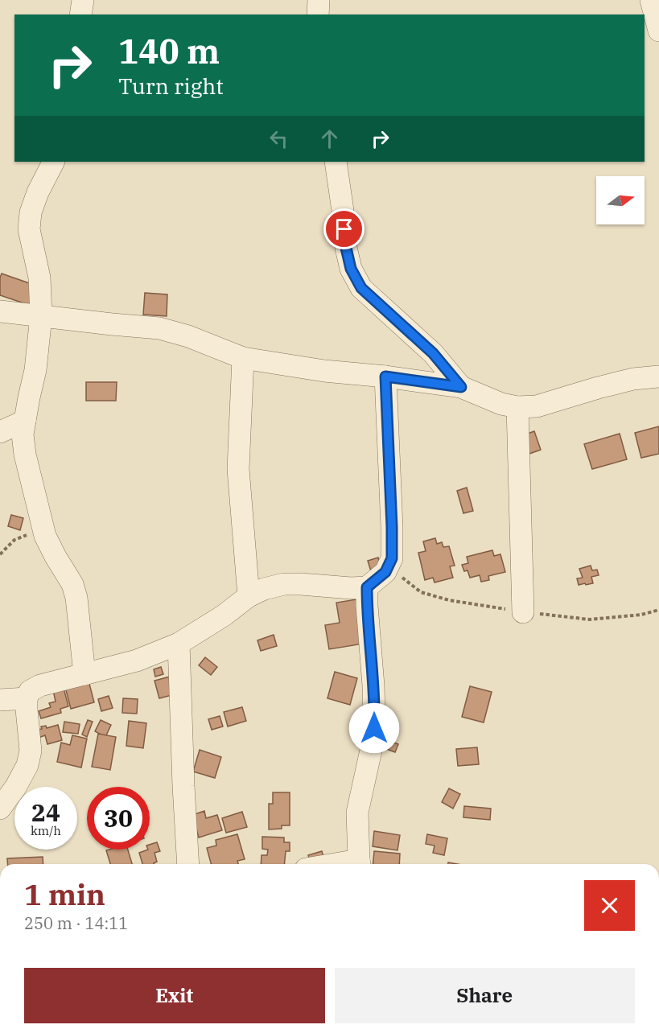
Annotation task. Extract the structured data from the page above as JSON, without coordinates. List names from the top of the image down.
{
  "north": "right",
  "page": {
    "turn": ["140 m", "Turn right"],
    "speed": "24 km/h",
    "limit": "30",
    "heading": ["1 min", "250 m · 14:11"],
    "buttons": ["Exit", "Share"]
  }
}
